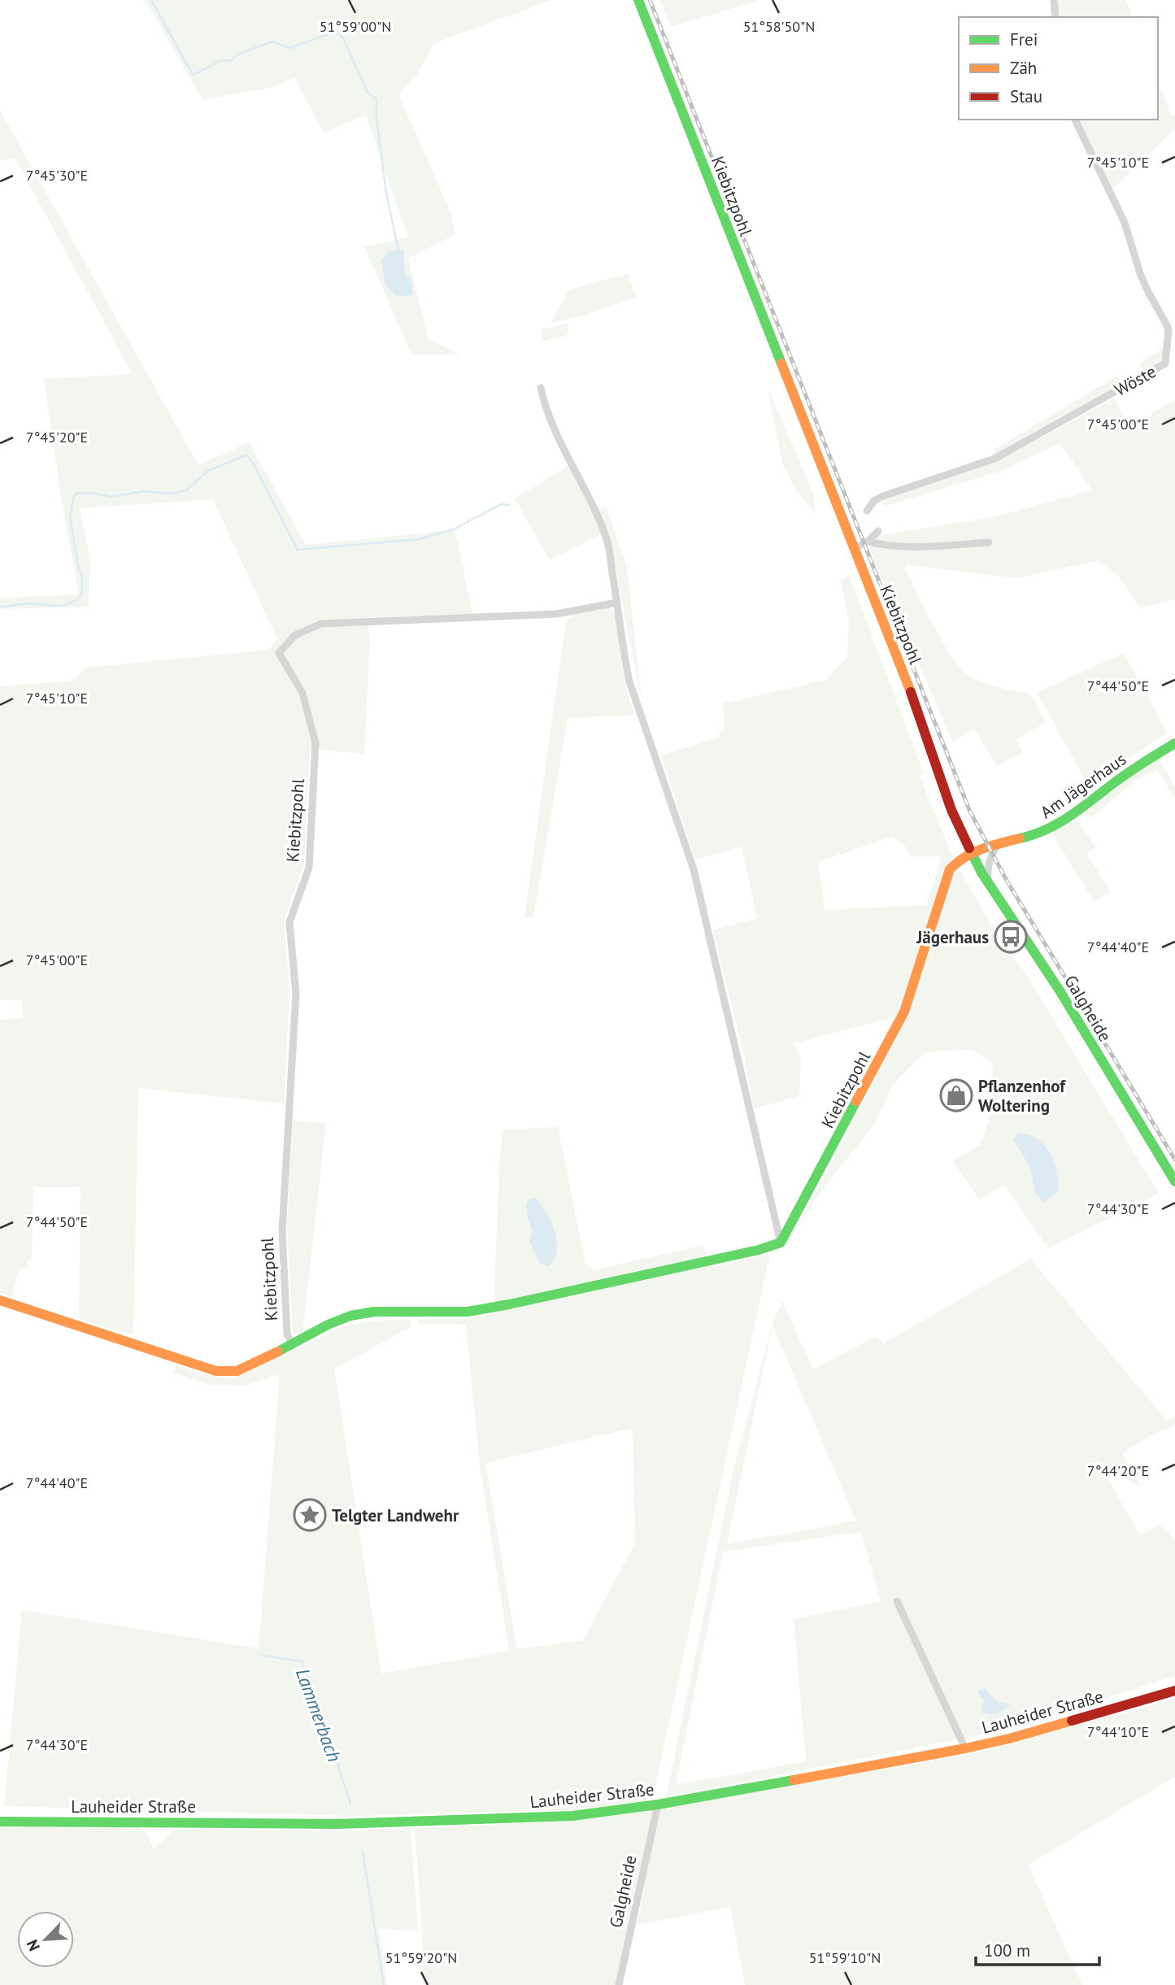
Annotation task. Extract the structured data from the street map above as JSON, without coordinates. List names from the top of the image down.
{
  "streets": {
    "street": [
      "Kiebitzpohl",
      "Wöste",
      "Am Jägerhaus",
      "Galgheide",
      "Lauheider Straße"
    ]
  },
  "crossings": [
    ["Kiebitzpohl", "Am Jägerhaus"],
    ["Kiebitzpohl", "Galgheide"],
    ["Am Jägerhaus", "Galgheide"],
    ["Galgheide", "Lauheider Straße"]
  ],
  "water": ["Lammerbach"],
  "places": {
    "bus stop": ["Jägerhaus"],
    "shop": ["Pflanzenhof Woltering"],
    "place": ["Telgter Landwehr"]
  },
  "legend": ["Frei", "Zäh", "Stau"],
  "scale_bar": "100 m",
  "north": "bottom left",
  "coordinates": [
    "51°59'00\"N",
    "51°58'50\"N",
    "7°45'10\"E",
    "7°45'30\"E",
    "7°45'00\"E",
    "7°45'20\"E",
    "7°44'50\"E",
    "7°44'40\"E",
    "7°44'30\"E",
    "7°44'20\"E",
    "7°44'10\"E",
    "51°59'20\"N",
    "51°59'10\"N"
  ]
}
